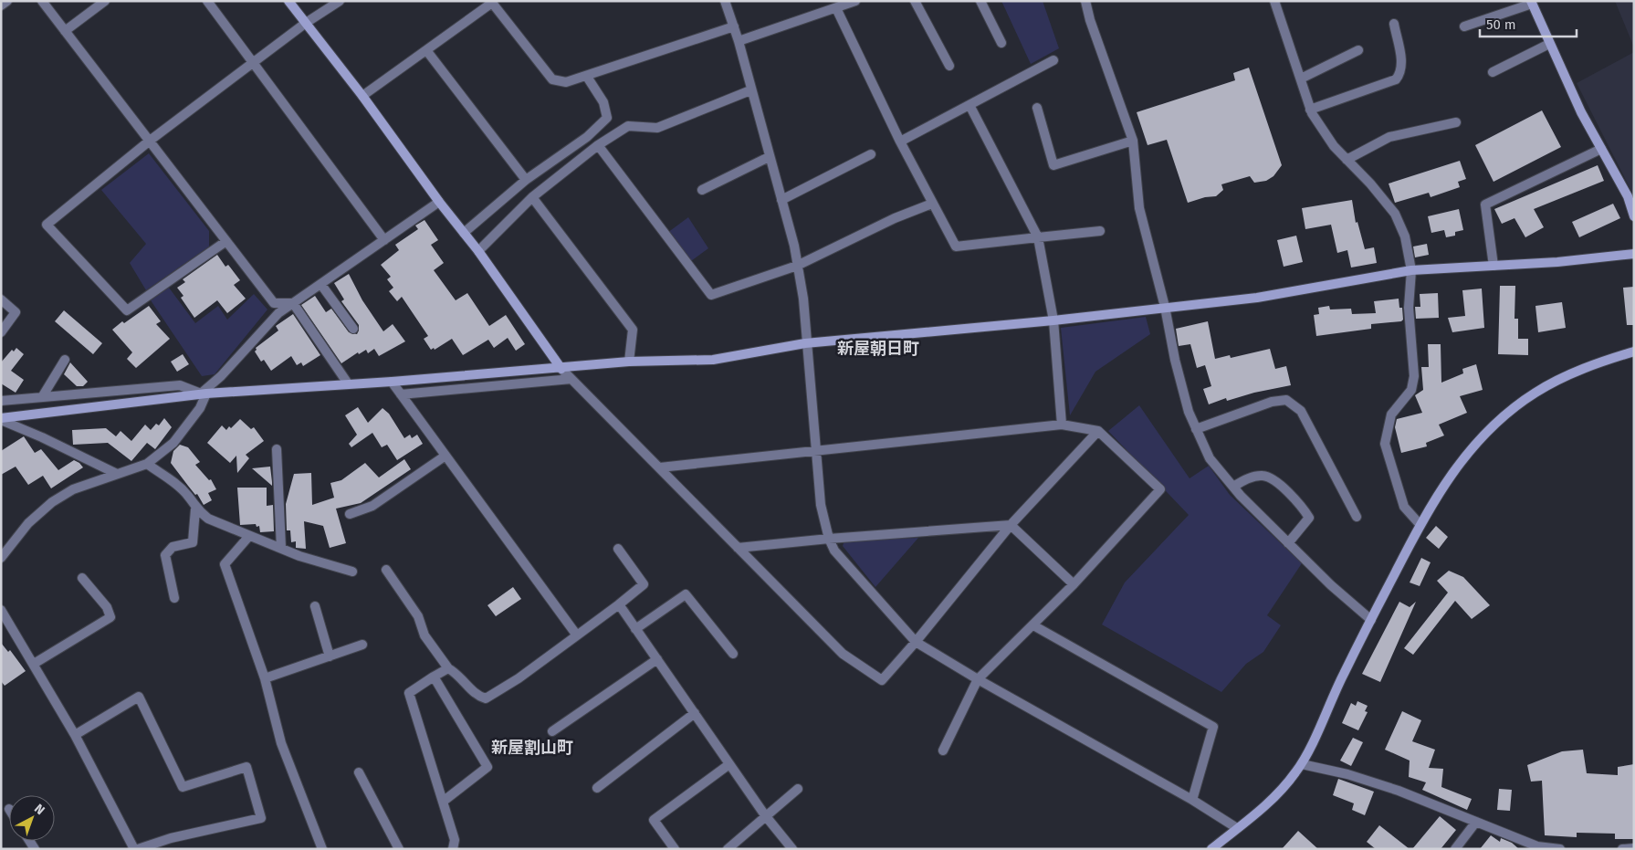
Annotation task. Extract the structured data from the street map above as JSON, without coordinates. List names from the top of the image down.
{
  "districts": ["新屋朝日町", "新屋割山町"],
  "scale_bar": "50 m",
  "north": "top right"
}
